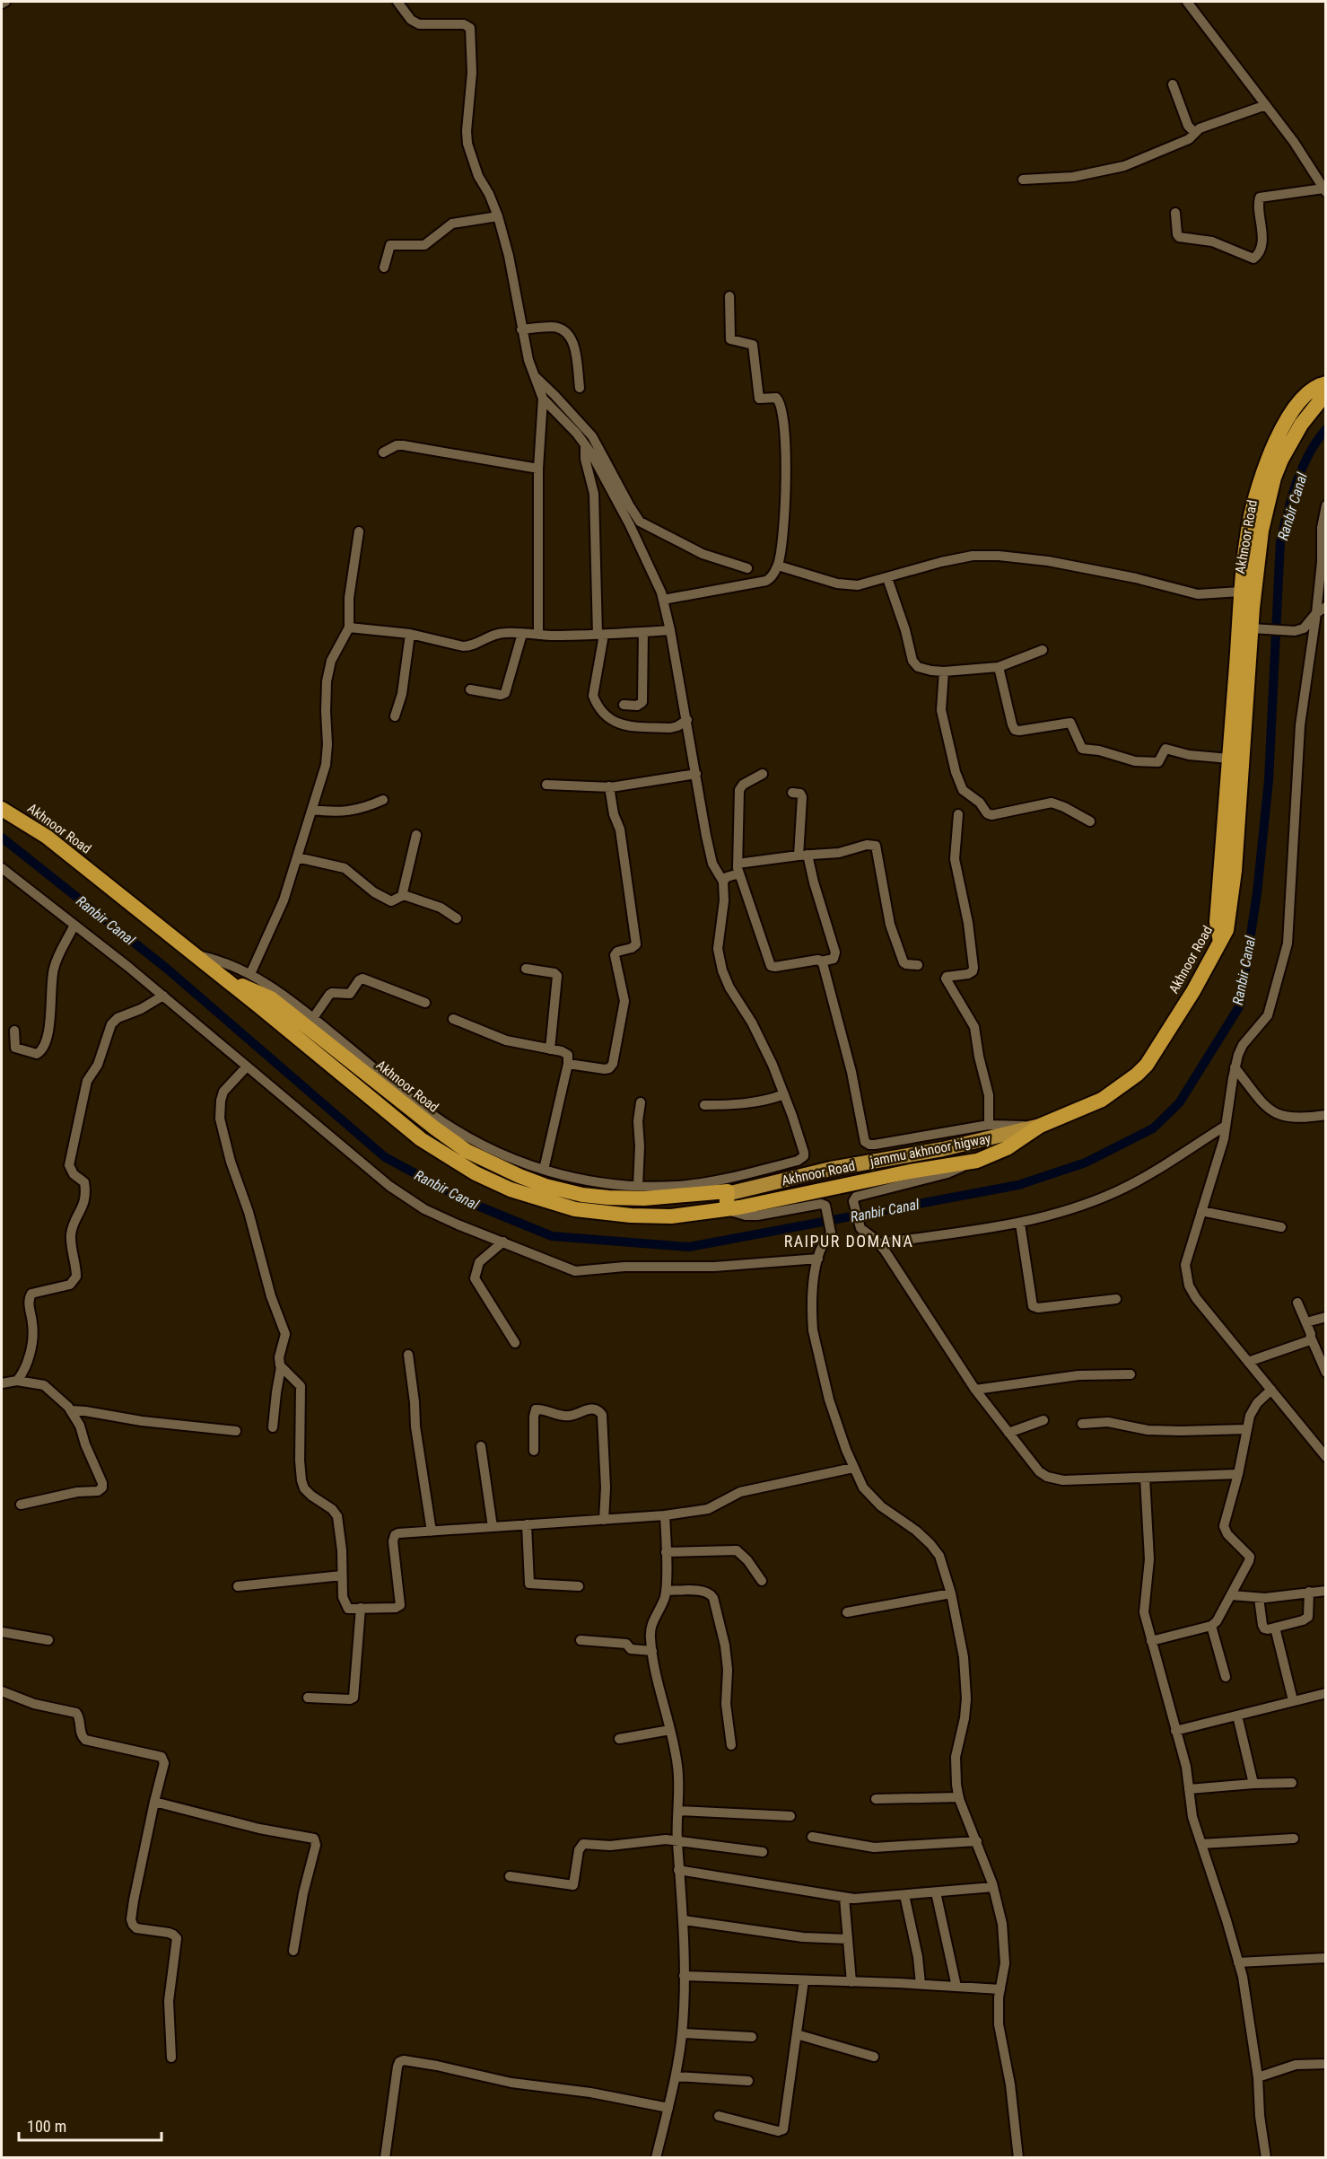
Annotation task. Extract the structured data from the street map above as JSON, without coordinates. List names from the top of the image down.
{
  "streets": {
    "highway": ["Akhnoor Road"],
    "main road": ["jammu akhnoor higway"]
  },
  "crossings": [
    ["Akhnoor Road", "jammu akhnoor higway"]
  ],
  "districts": ["RAIPUR DOMANA"],
  "water": ["Ranbir Canal"],
  "scale_bar": "100 m"
}
